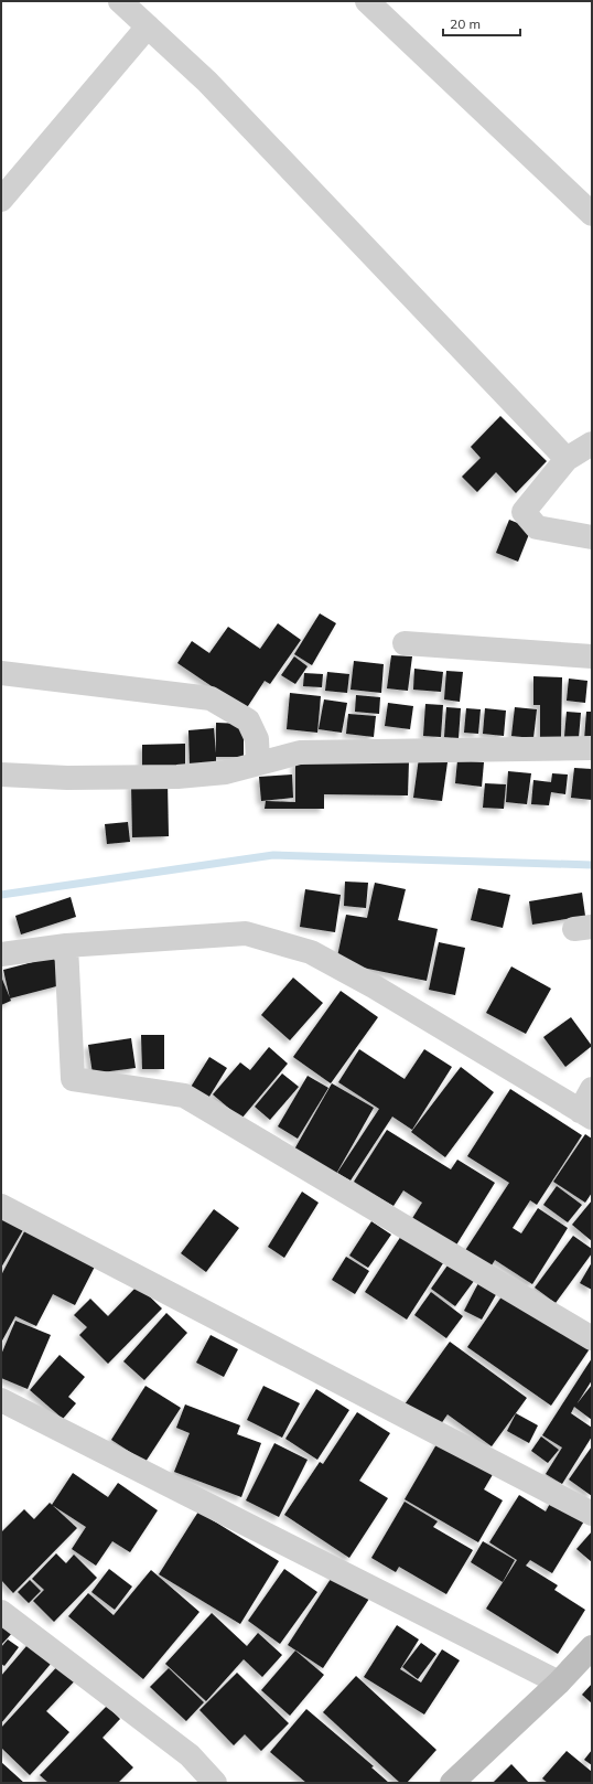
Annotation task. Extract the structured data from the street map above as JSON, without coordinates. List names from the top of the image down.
{
  "scale_bar": "20 m"
}
